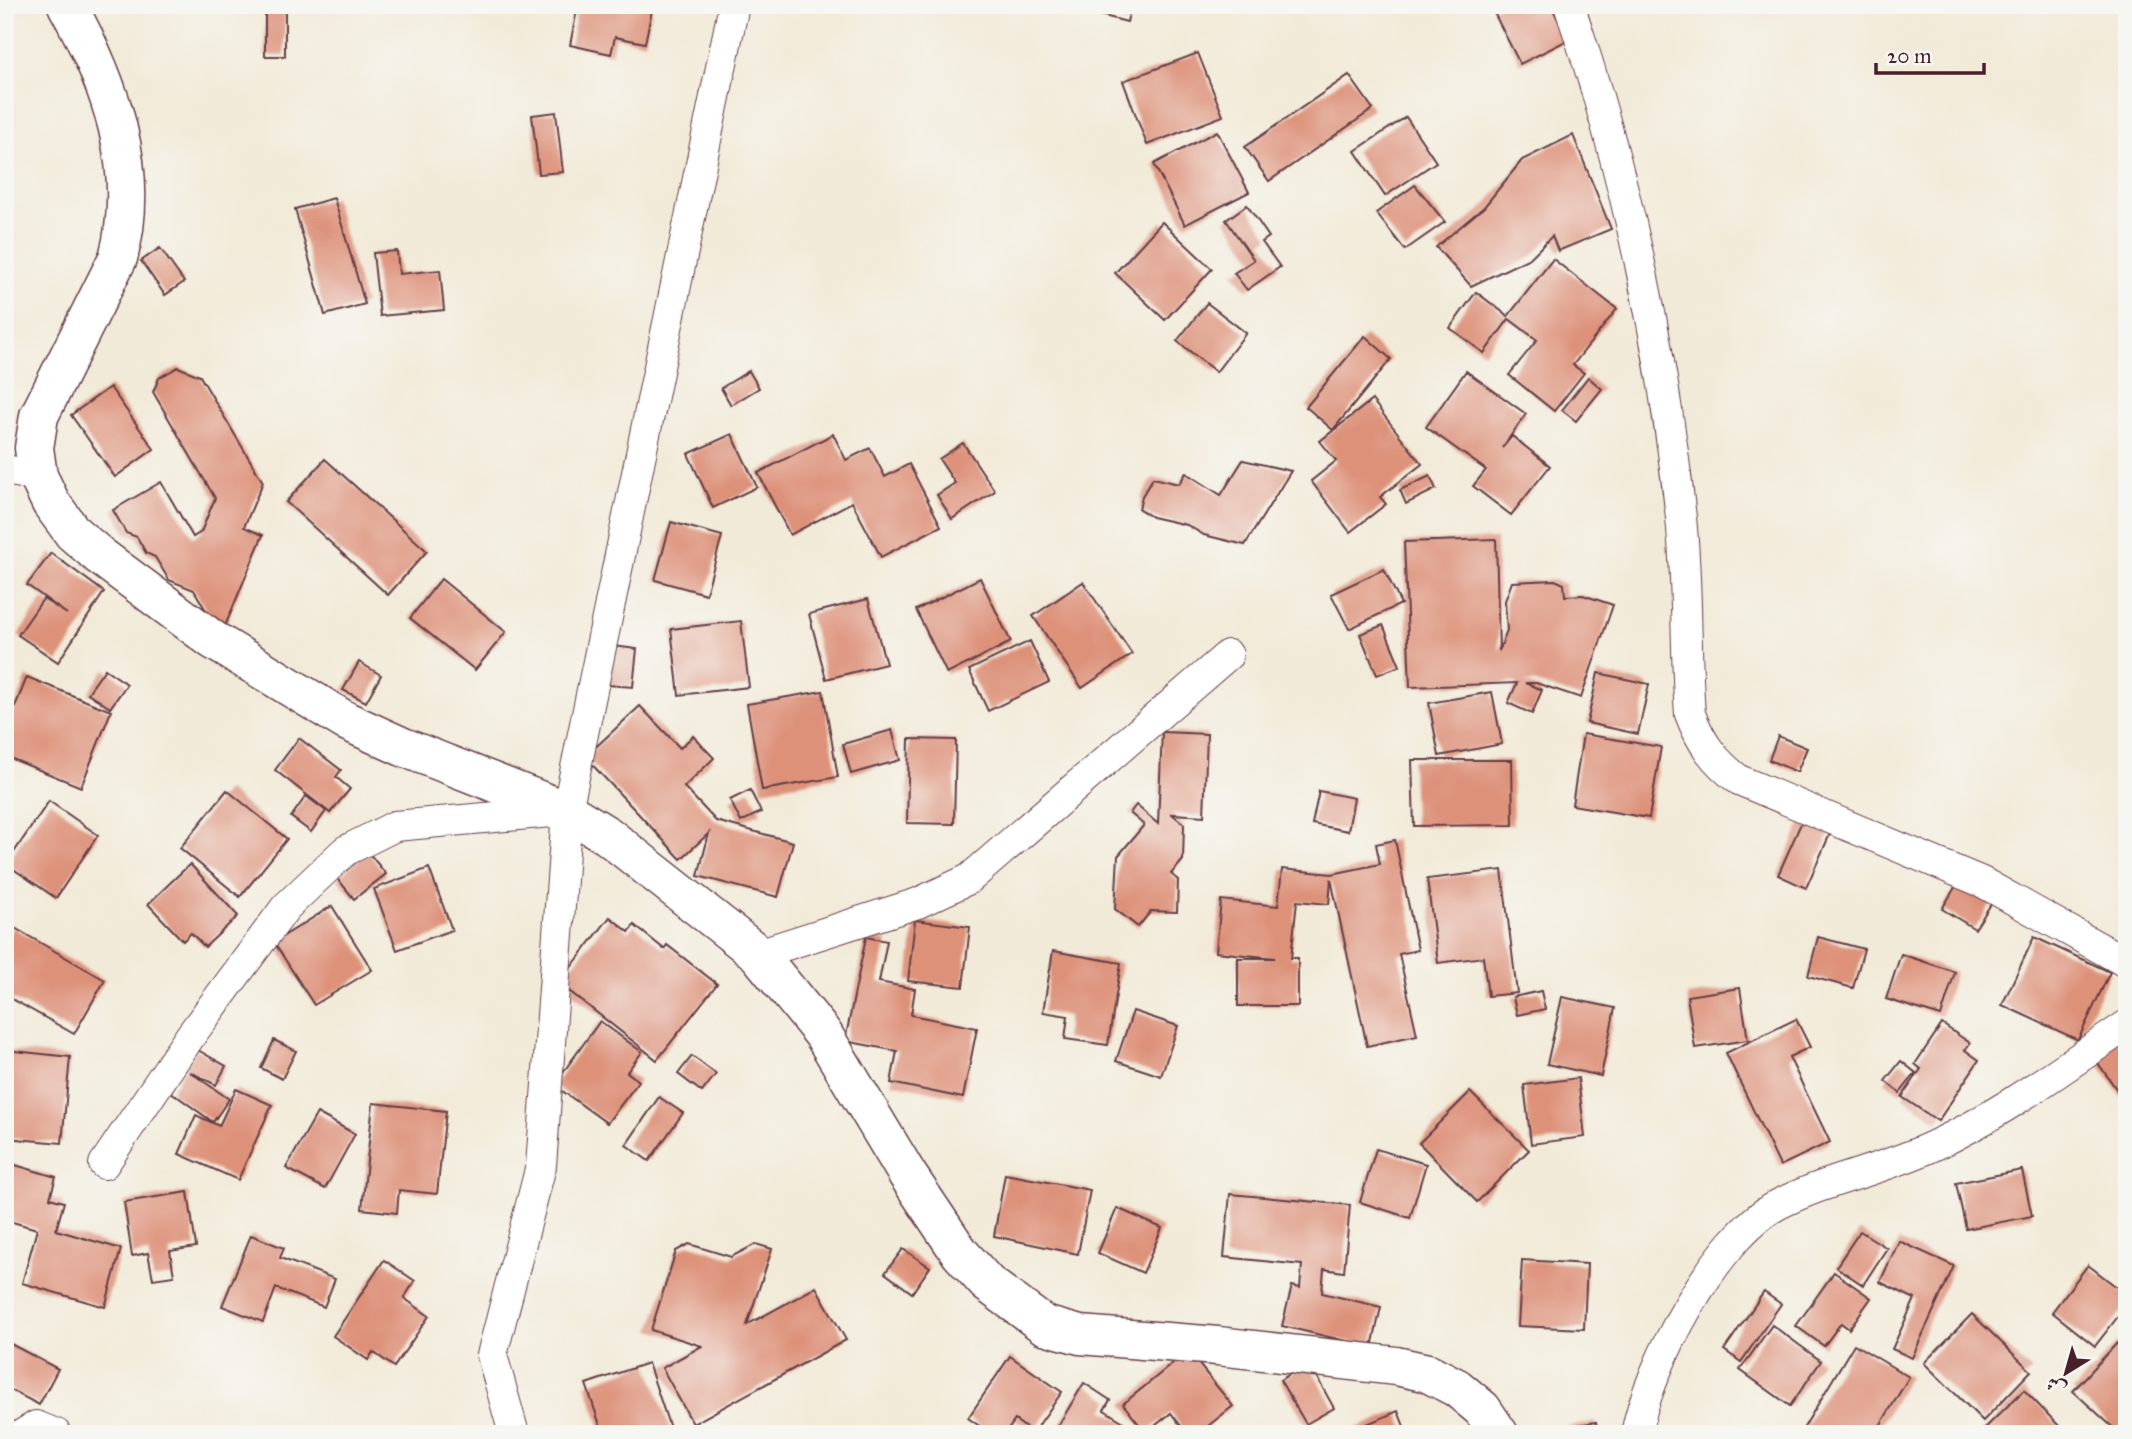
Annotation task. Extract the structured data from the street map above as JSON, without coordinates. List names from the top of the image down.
{
  "scale_bar": "20 m",
  "north": "bottom left"
}
